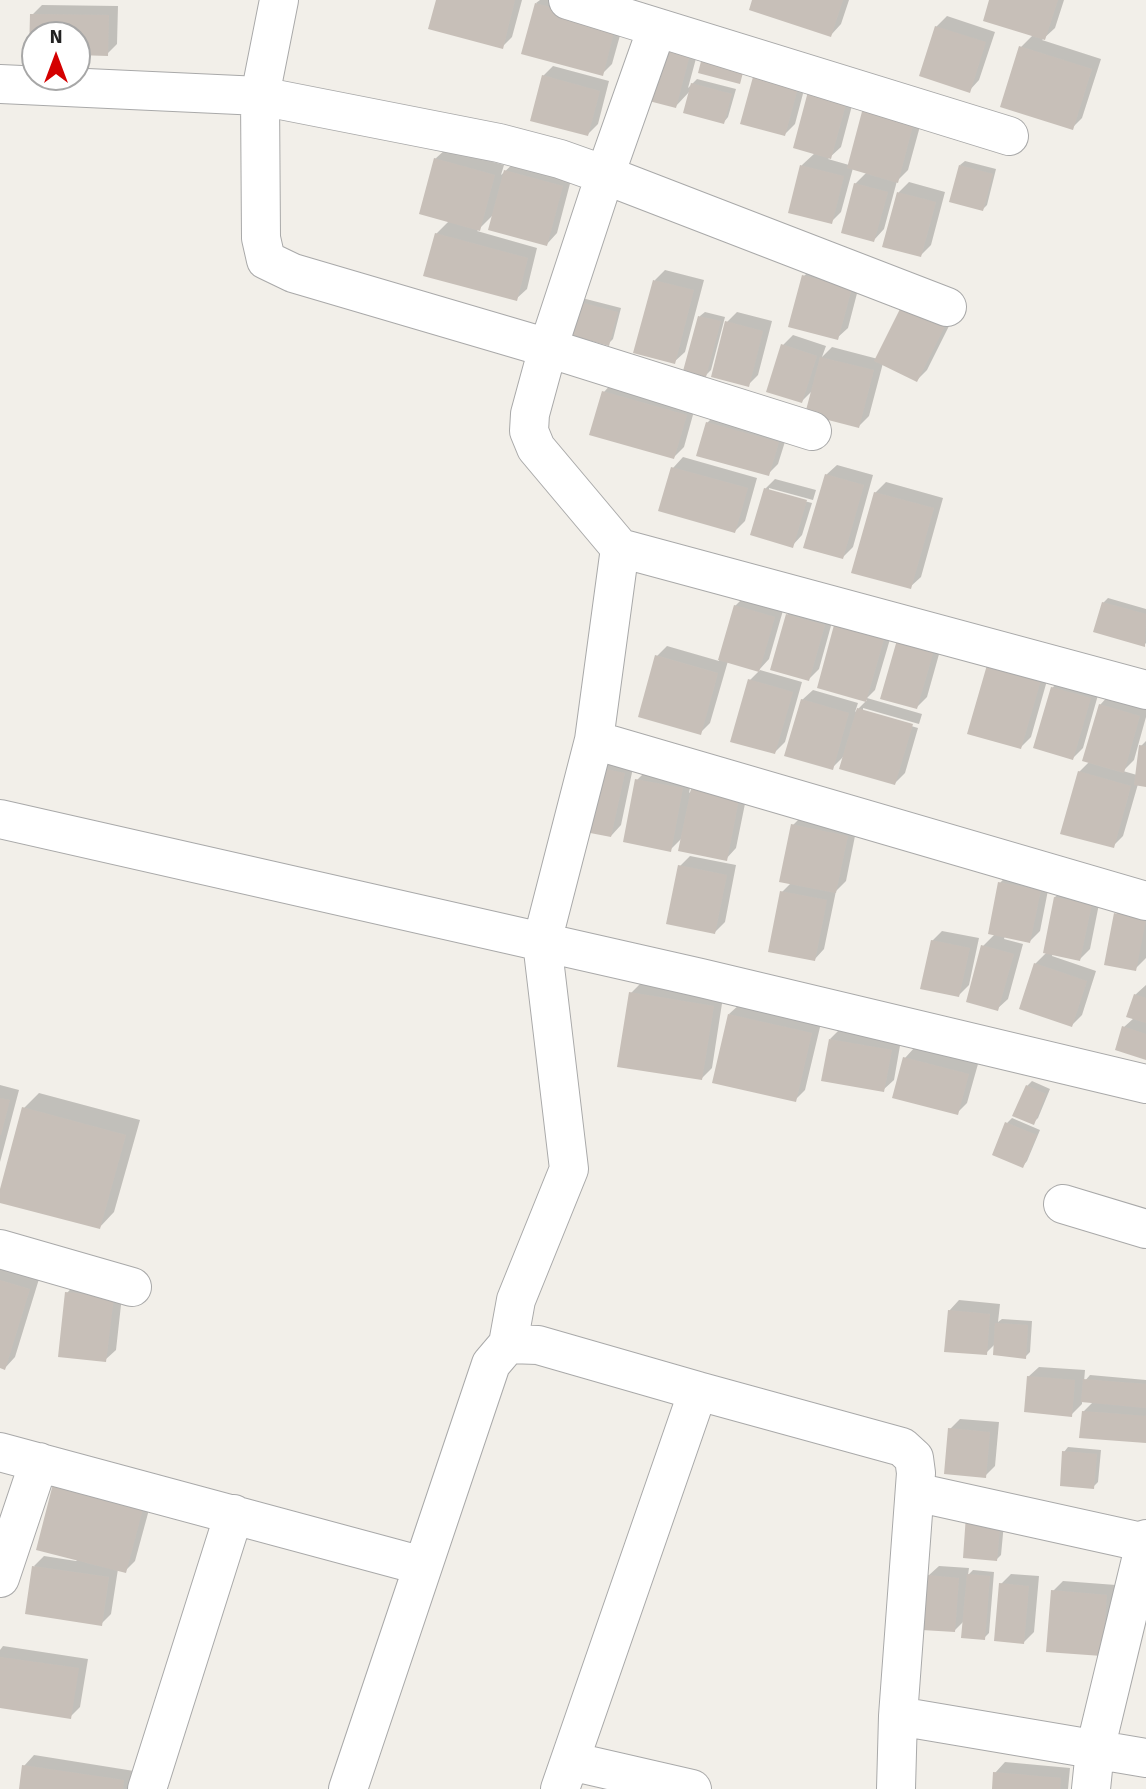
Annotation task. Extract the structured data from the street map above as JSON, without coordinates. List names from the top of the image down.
{
  "north": "top"
}
